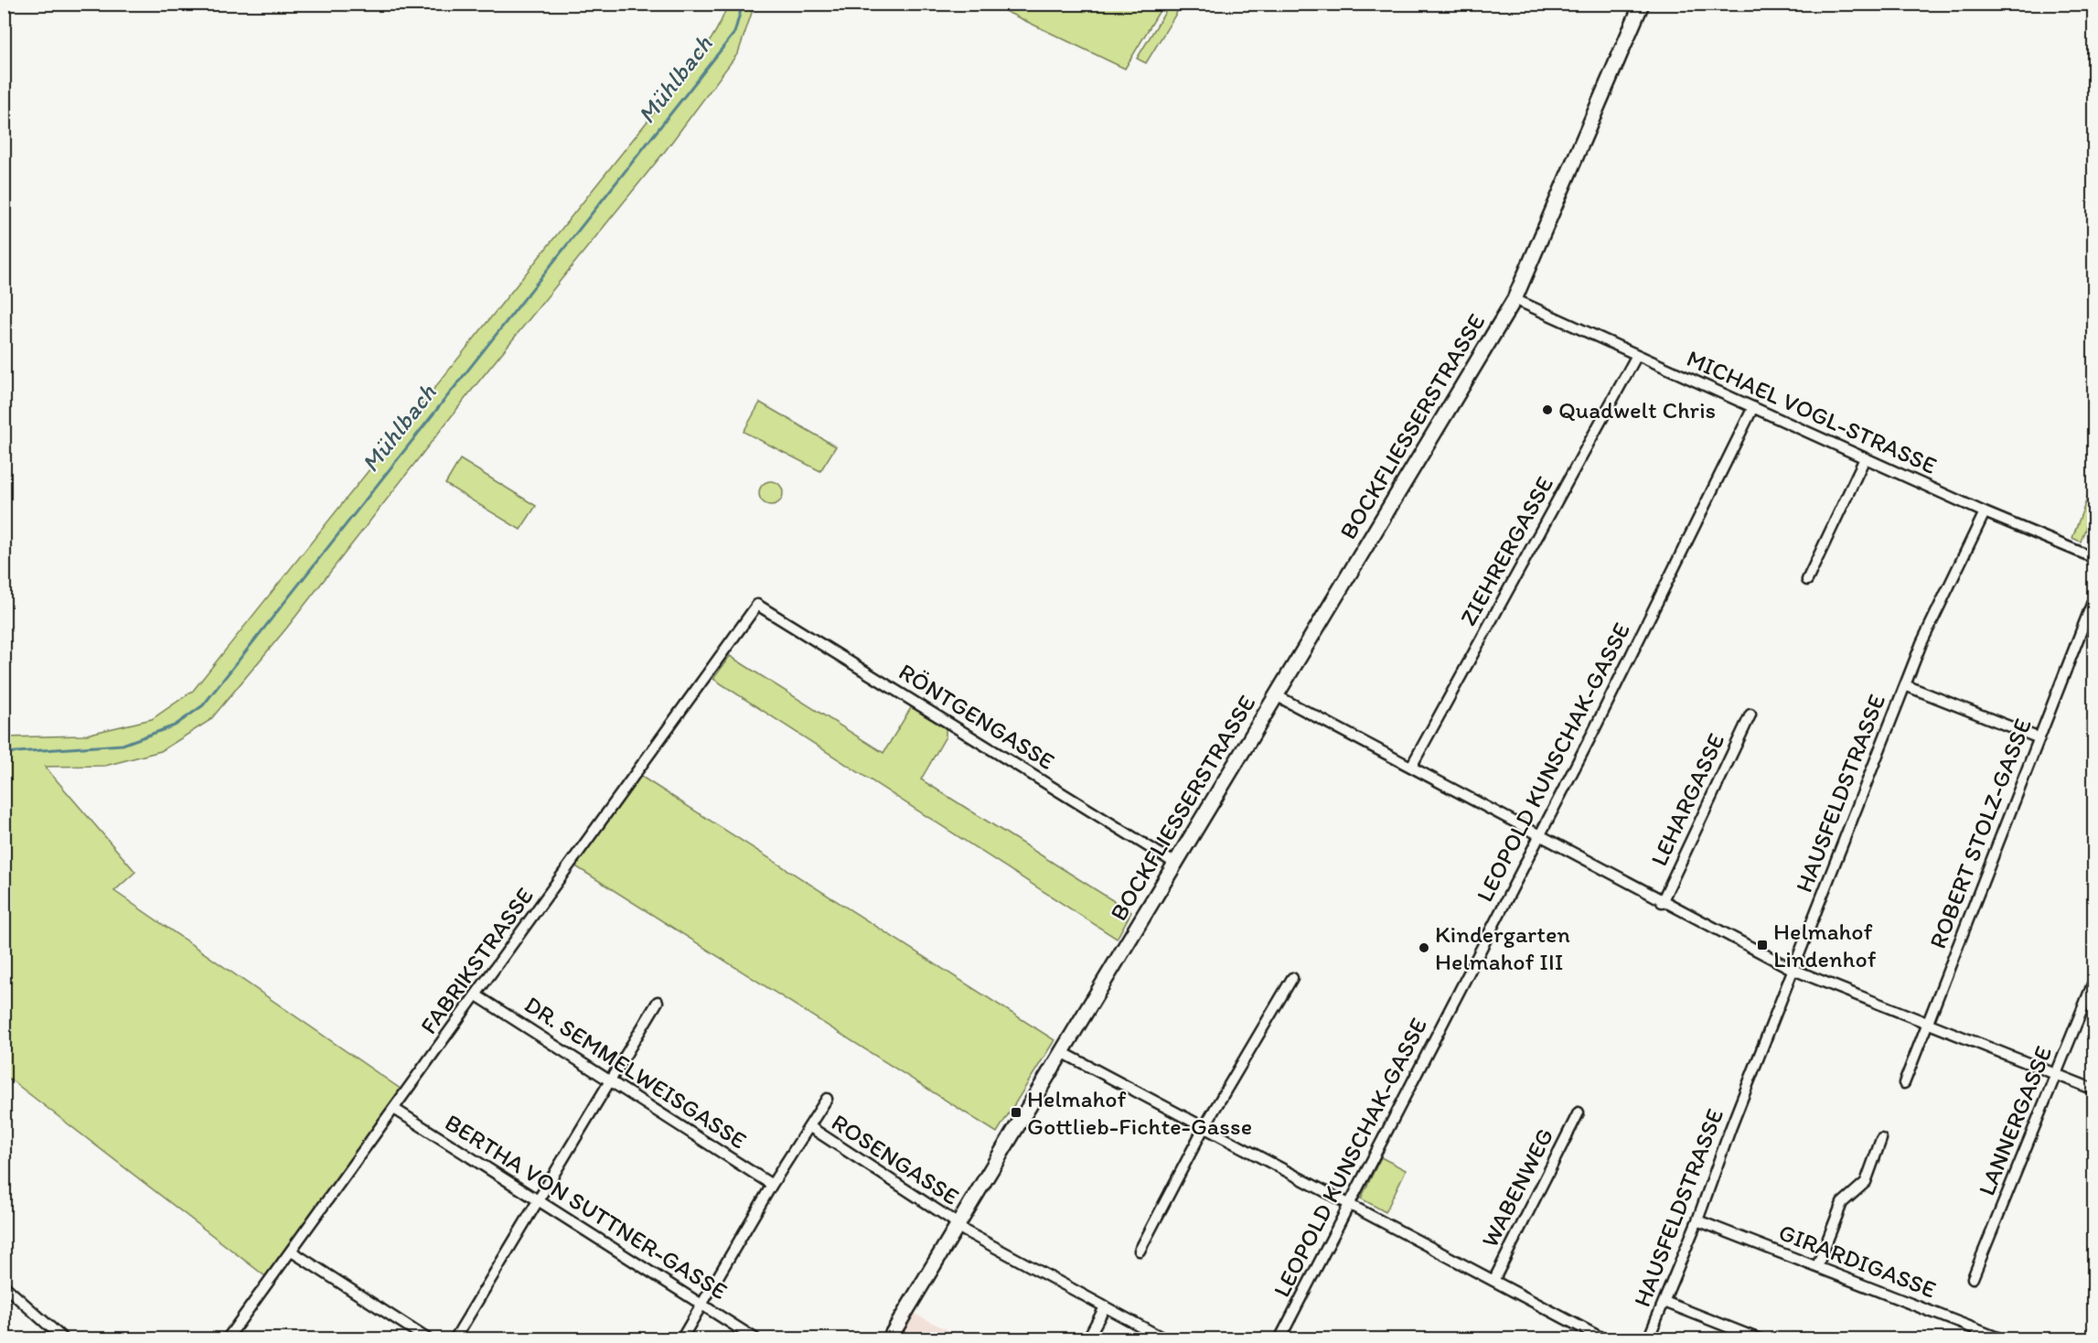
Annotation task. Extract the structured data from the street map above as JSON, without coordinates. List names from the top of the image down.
{
  "streets": {
    "main road": ["BOCKFLIESSERSTRASSE"],
    "street": [
      "MICHAEL VOGL-STRASSE",
      "ZIEHRERGASSE",
      "RÖNTGENGASSE",
      "LEOPOLD KUNSCHAK-GASSE",
      "HAUSFELDSTRASSE",
      "LEHARGASSE",
      "ROBERT STOLZ-GASSE",
      "FABRIKSTRASSE",
      "DR. SEMMELWEISGASSE",
      "LANNERGASSE",
      "ROSENGASSE",
      "WABENWEG",
      "BERTHA VON SUTTNER-GASSE",
      "GIRARDIGASSE"
    ]
  },
  "crossings": [
    ["MICHAEL VOGL-STRASSE", "BOCKFLIESSERSTRASSE"],
    ["MICHAEL VOGL-STRASSE", "ZIEHRERGASSE"],
    ["MICHAEL VOGL-STRASSE", "LEOPOLD KUNSCHAK-GASSE"],
    ["MICHAEL VOGL-STRASSE", "HAUSFELDSTRASSE"],
    ["BOCKFLIESSERSTRASSE", "RÖNTGENGASSE"],
    ["BOCKFLIESSERSTRASSE", "ROSENGASSE"],
    ["RÖNTGENGASSE", "FABRIKSTRASSE"],
    ["HAUSFELDSTRASSE", "GIRARDIGASSE"],
    ["FABRIKSTRASSE", "DR. SEMMELWEISGASSE"],
    ["FABRIKSTRASSE", "BERTHA VON SUTTNER-GASSE"]
  ],
  "water": ["Mühlbach"],
  "places": {
    "other": ["Quadwelt Chris", "Kindergarten Helmahof III"],
    "transit": ["Helmahof Lindenhof", "Helmahof Gottlieb-Fichte-Gasse"]
  }
}
